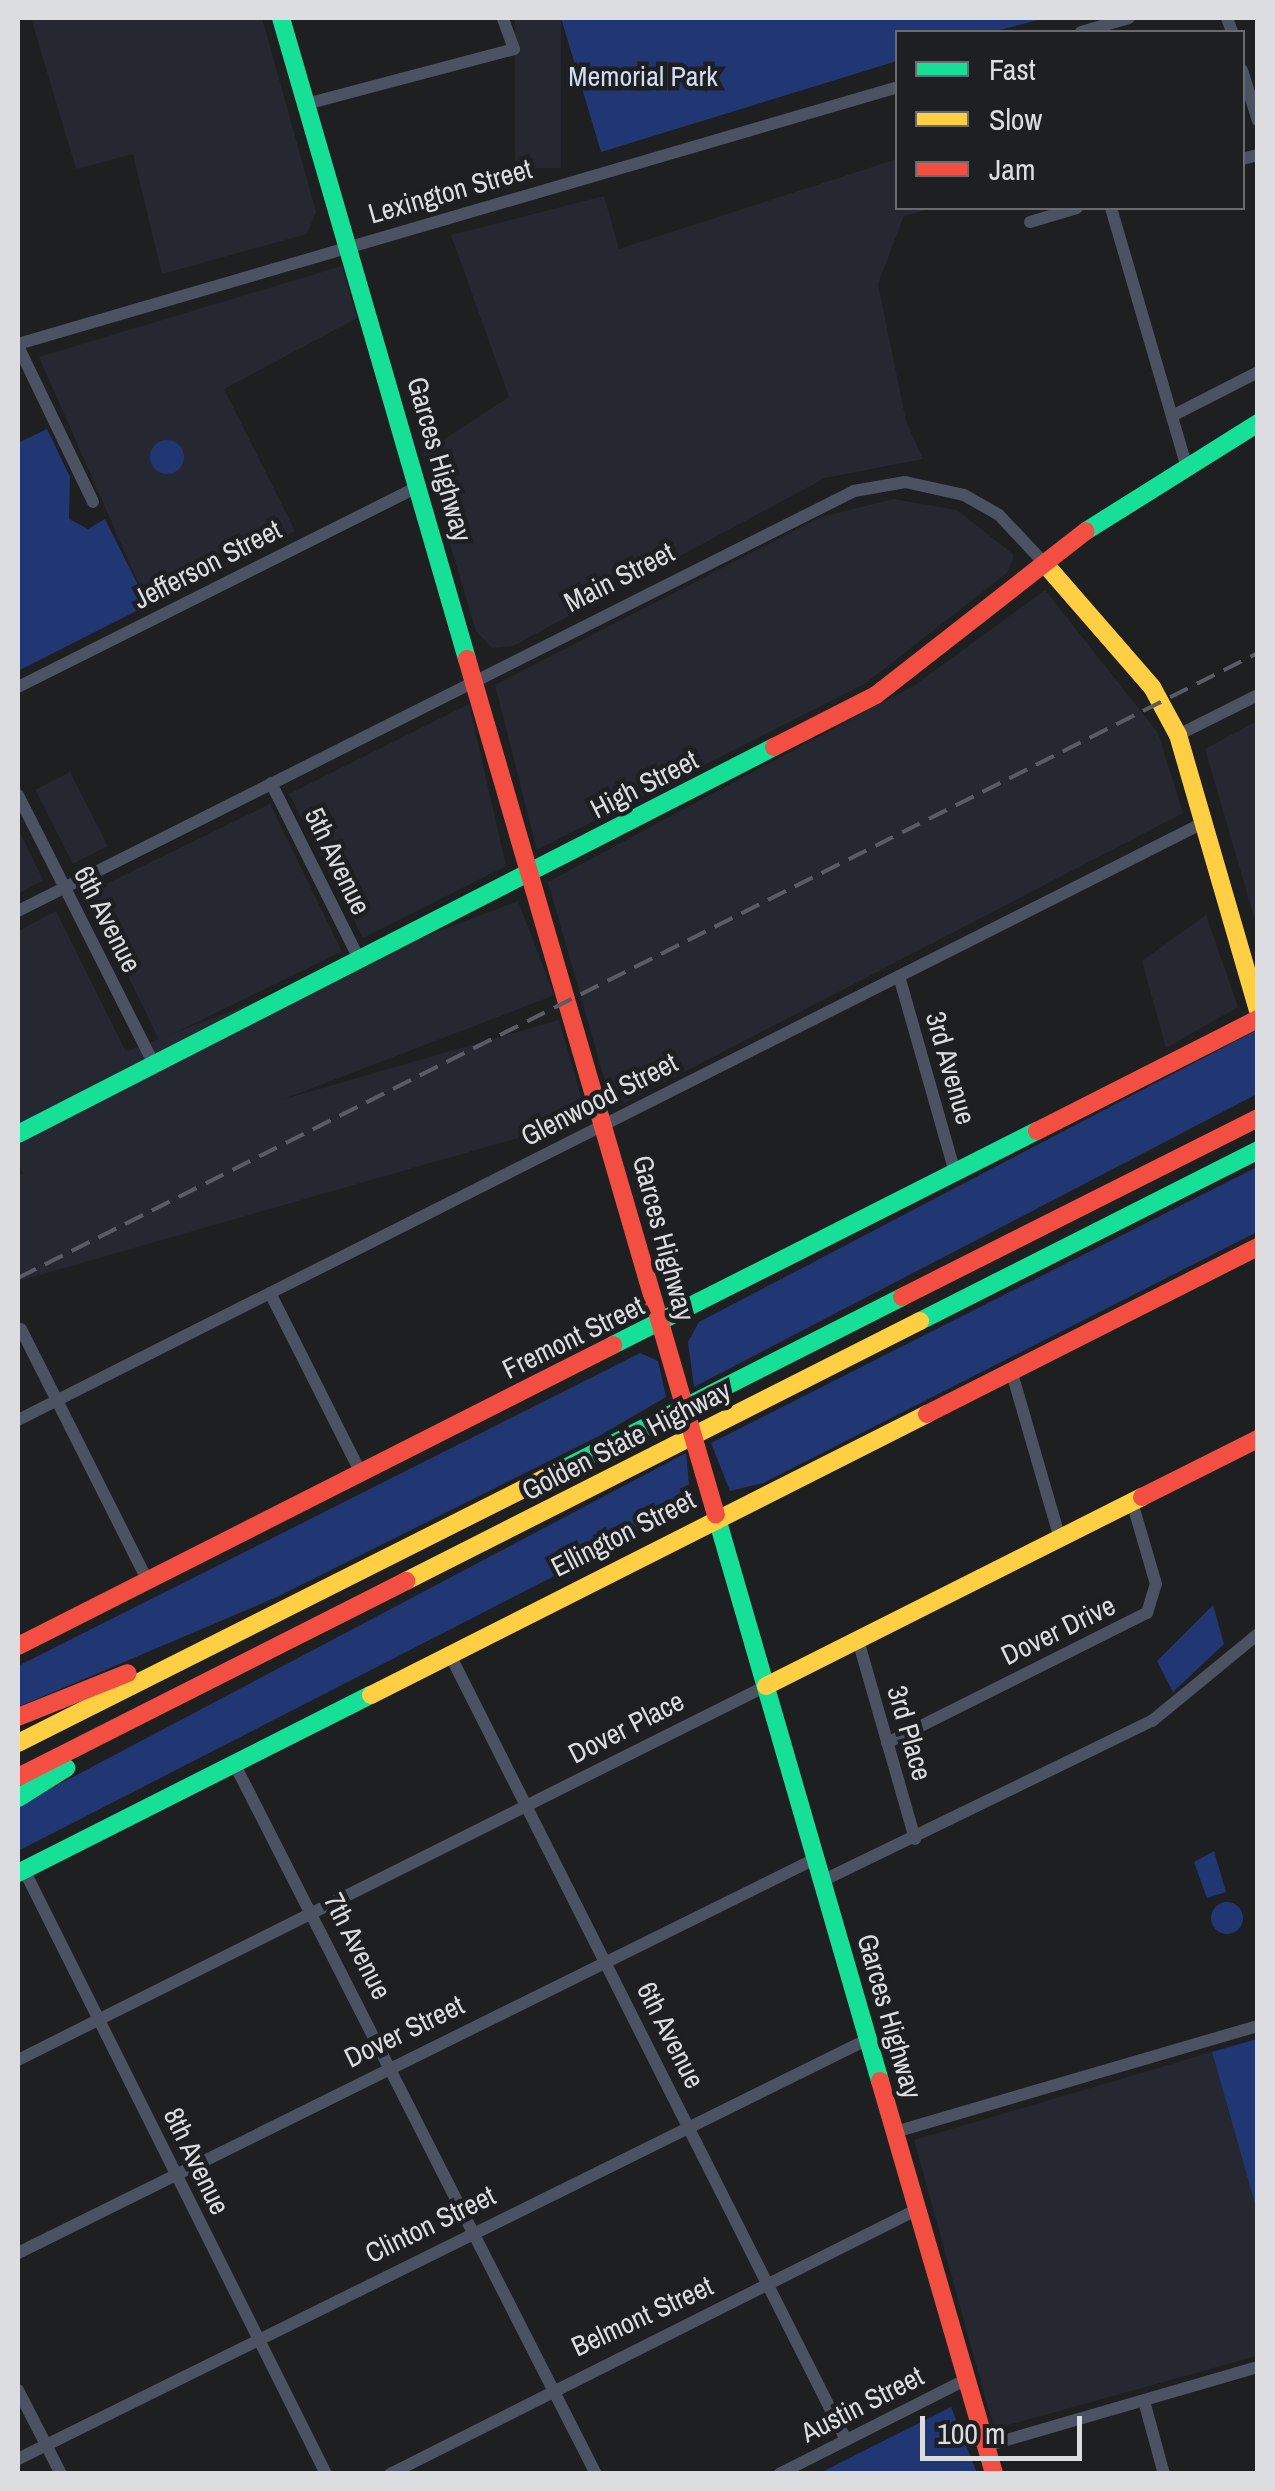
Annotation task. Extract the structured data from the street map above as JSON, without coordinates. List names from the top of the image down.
{
  "streets": {
    "main road": [
      "Garces Highway",
      "Main Street",
      "High Street",
      "Fremont Street",
      "Golden State Highway",
      "Ellington Street",
      "Dover Place"
    ],
    "street": [
      "Lexington Street",
      "Jefferson Street",
      "5th Avenue",
      "6th Avenue",
      "3rd Avenue",
      "Glenwood Street",
      "Dover Drive",
      "3rd Place",
      "7th Avenue",
      "Dover Street",
      "8th Avenue",
      "Clinton Street",
      "Belmont Street",
      "Austin Street"
    ]
  },
  "crossings": [
    ["Lexington Street", "Garces Highway"],
    ["Garces Highway", "Jefferson Street"],
    ["Garces Highway", "Main Street"],
    ["Garces Highway", "High Street"],
    ["Garces Highway", "Glenwood Street"],
    ["Garces Highway", "Fremont Street"],
    ["Garces Highway", "Ellington Street"],
    ["Garces Highway", "Dover Place"],
    ["Garces Highway", "Dover Street"],
    ["Garces Highway", "Clinton Street"],
    ["Garces Highway", "Belmont Street"],
    ["Garces Highway", "Austin Street"],
    ["Main Street", "High Street"],
    ["Main Street", "5th Avenue"],
    ["Main Street", "6th Avenue"],
    ["Main Street", "Glenwood Street"],
    ["High Street", "5th Avenue"],
    ["High Street", "6th Avenue"],
    ["6th Avenue", "Ellington Street"],
    ["6th Avenue", "Dover Place"],
    ["6th Avenue", "Dover Street"],
    ["6th Avenue", "Clinton Street"],
    ["6th Avenue", "Belmont Street"],
    ["6th Avenue", "Austin Street"],
    ["3rd Avenue", "Glenwood Street"],
    ["3rd Avenue", "Fremont Street"],
    ["Ellington Street", "7th Avenue"],
    ["Ellington Street", "8th Avenue"],
    ["Dover Drive", "Dover Place"],
    ["Dover Drive", "3rd Place"],
    ["Dover Place", "3rd Place"],
    ["Dover Place", "7th Avenue"],
    ["Dover Place", "8th Avenue"],
    ["7th Avenue", "Dover Street"],
    ["7th Avenue", "Clinton Street"],
    ["7th Avenue", "Belmont Street"],
    ["Dover Street", "8th Avenue"],
    ["8th Avenue", "Clinton Street"]
  ],
  "parks": ["Memorial Park"],
  "legend": ["Fast", "Slow", "Jam"],
  "scale_bar": "100 m"
}
